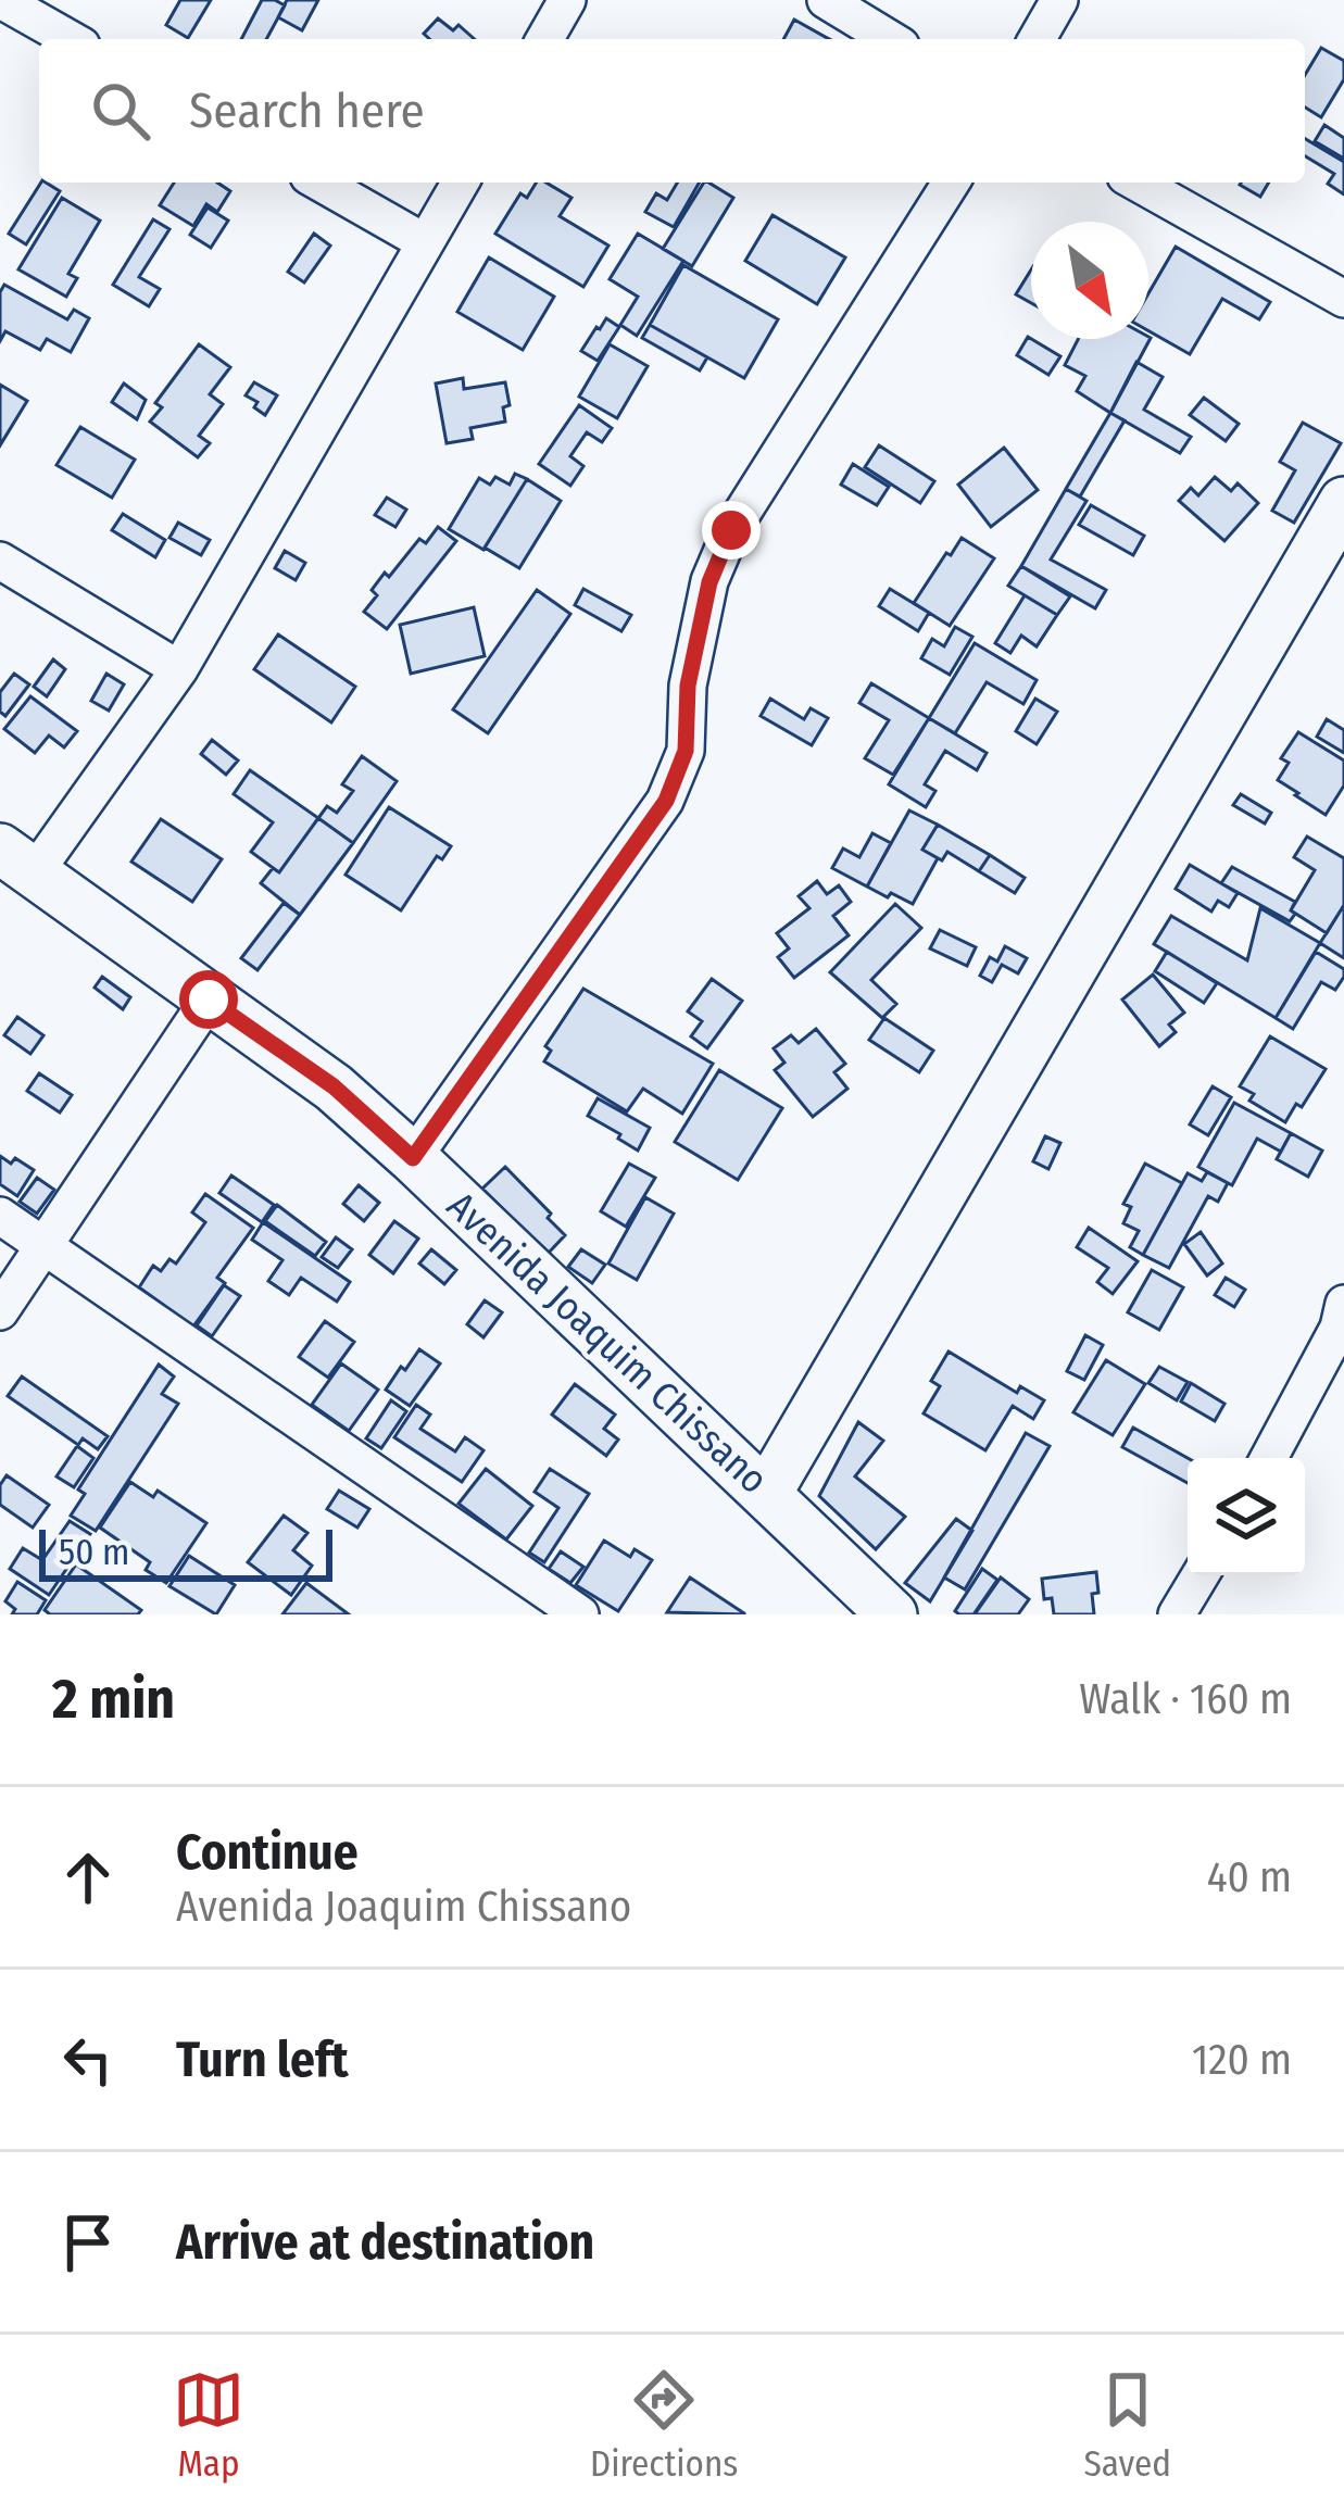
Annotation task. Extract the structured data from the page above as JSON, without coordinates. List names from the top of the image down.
{
  "streets": {
    "street": ["Avenida Joaquim Chissano"]
  },
  "scale_bar": "50 m",
  "north": "bottom right",
  "page": {
    "search": "Search here",
    "scale": "50 m",
    "heading": ["2 min", "Walk · 160 m"],
    "list": [
      ["Continue", "Avenida Joaquim Chissano", "40 m"],
      ["Turn left", "120 m"],
      "Arrive at destination"
    ],
    "nav": ["Map", "Directions", "Saved"]
  }
}
